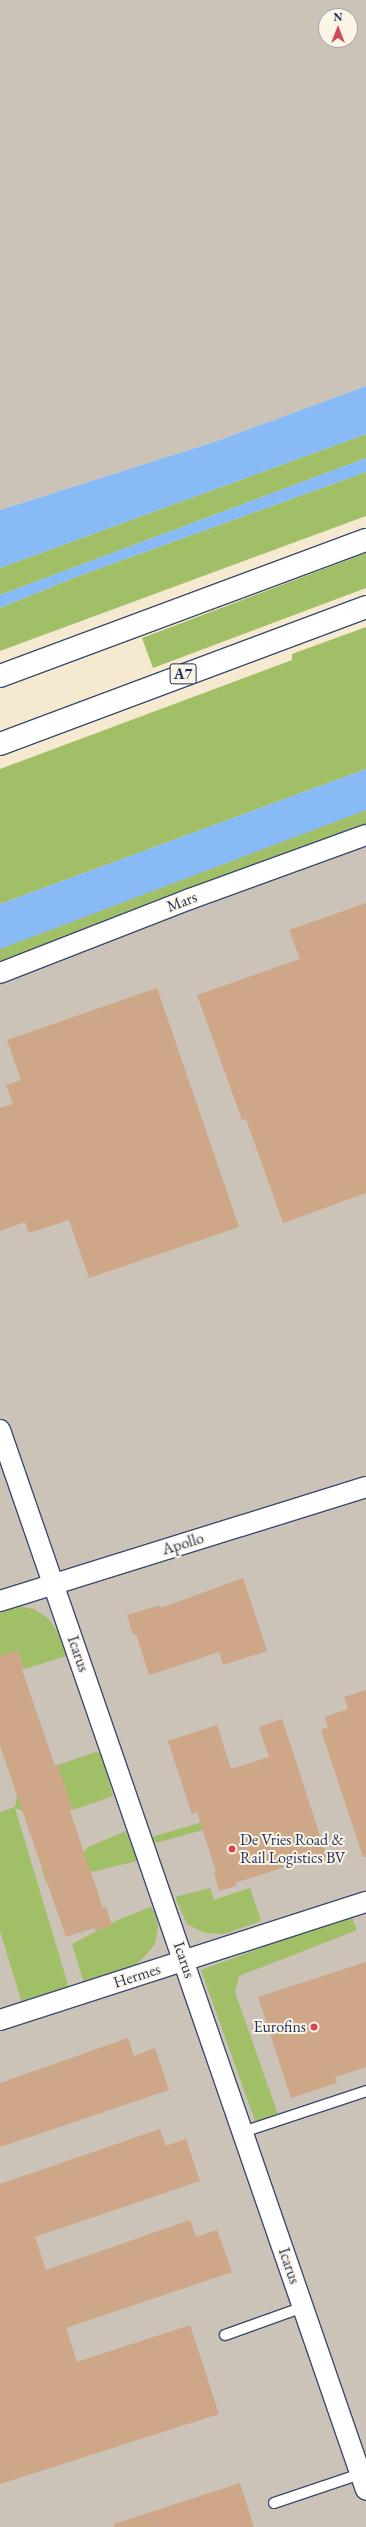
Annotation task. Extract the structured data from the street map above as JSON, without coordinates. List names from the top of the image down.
{
  "streets": {
    "highway": ["A7"],
    "street": [
      "Mars",
      "Apollo",
      "Icarus",
      "Hermes"
    ]
  },
  "crossings": [
    ["Apollo", "Icarus"],
    ["Icarus", "Hermes"]
  ],
  "places": ["De Vries Road & Rail Logistics BV", "Eurofins"],
  "north": "top"
}
